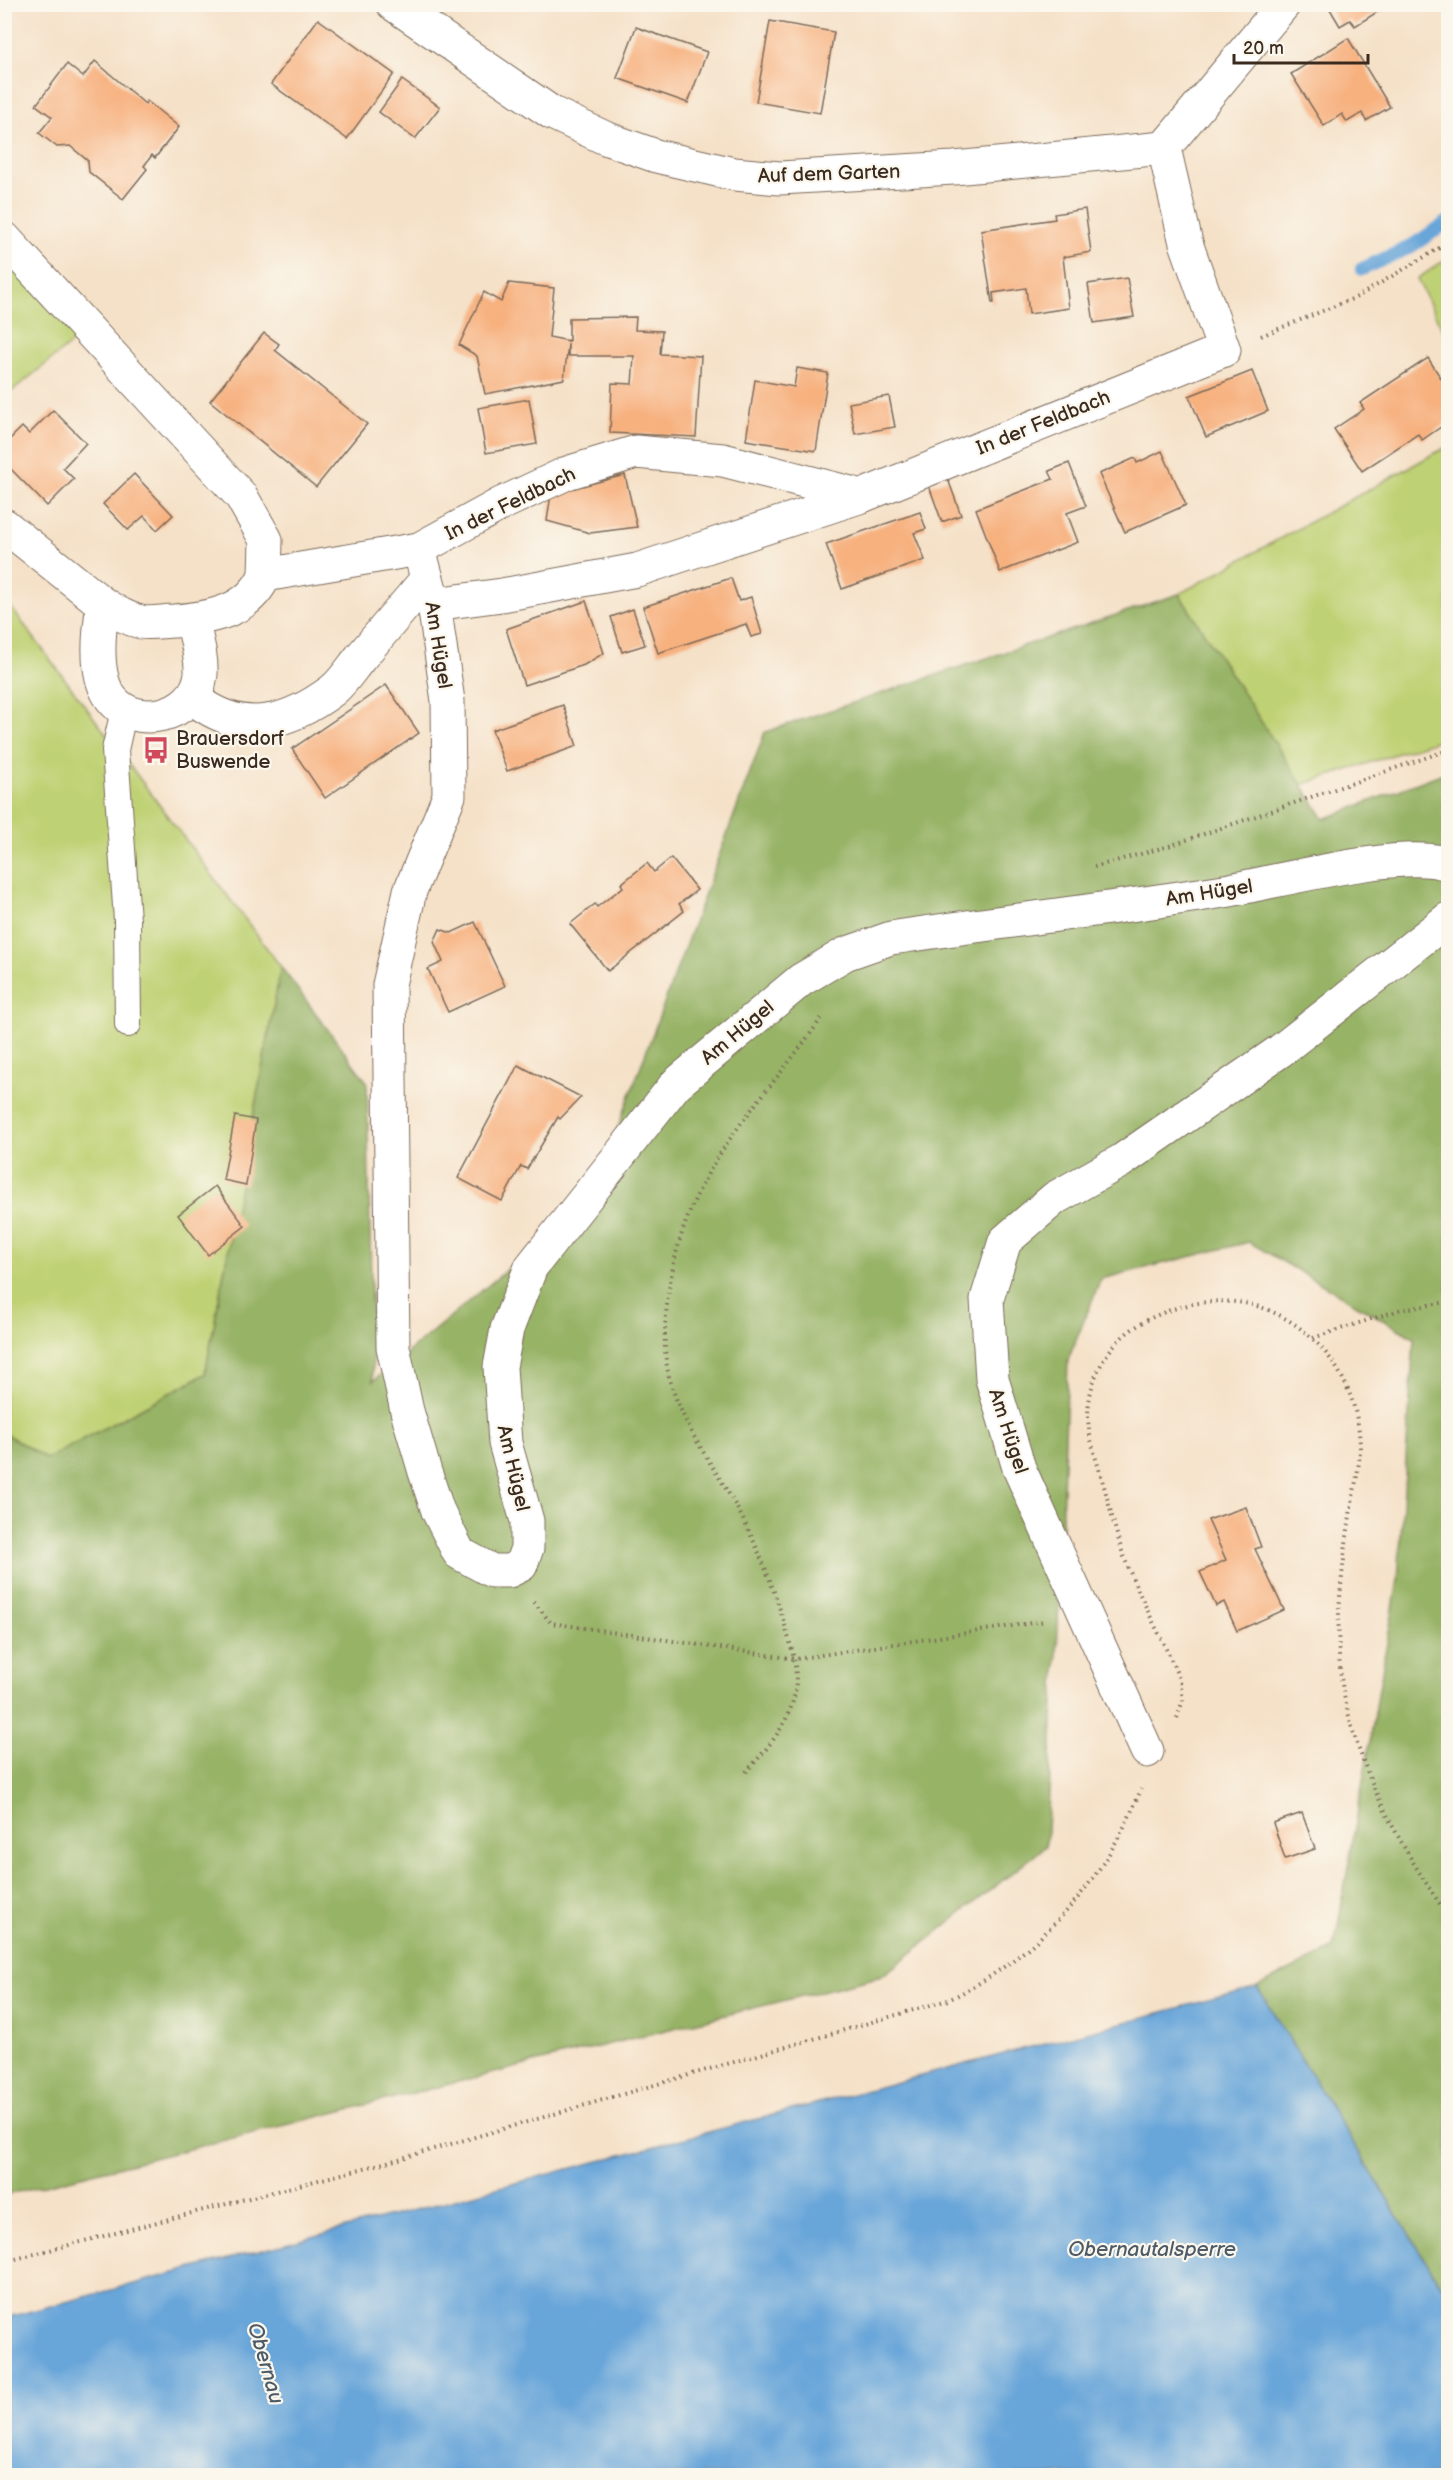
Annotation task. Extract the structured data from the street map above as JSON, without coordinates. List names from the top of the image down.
{
  "streets": {
    "street": ["Auf dem Garten", "In der Feldbach", "Am Hügel"]
  },
  "crossings": [
    ["In der Feldbach", "Am Hügel"]
  ],
  "water": ["Obernautalsperre", "Obernau"],
  "places": {
    "bus stop": ["Brauersdorf Buswende"]
  },
  "scale_bar": "20 m"
}
